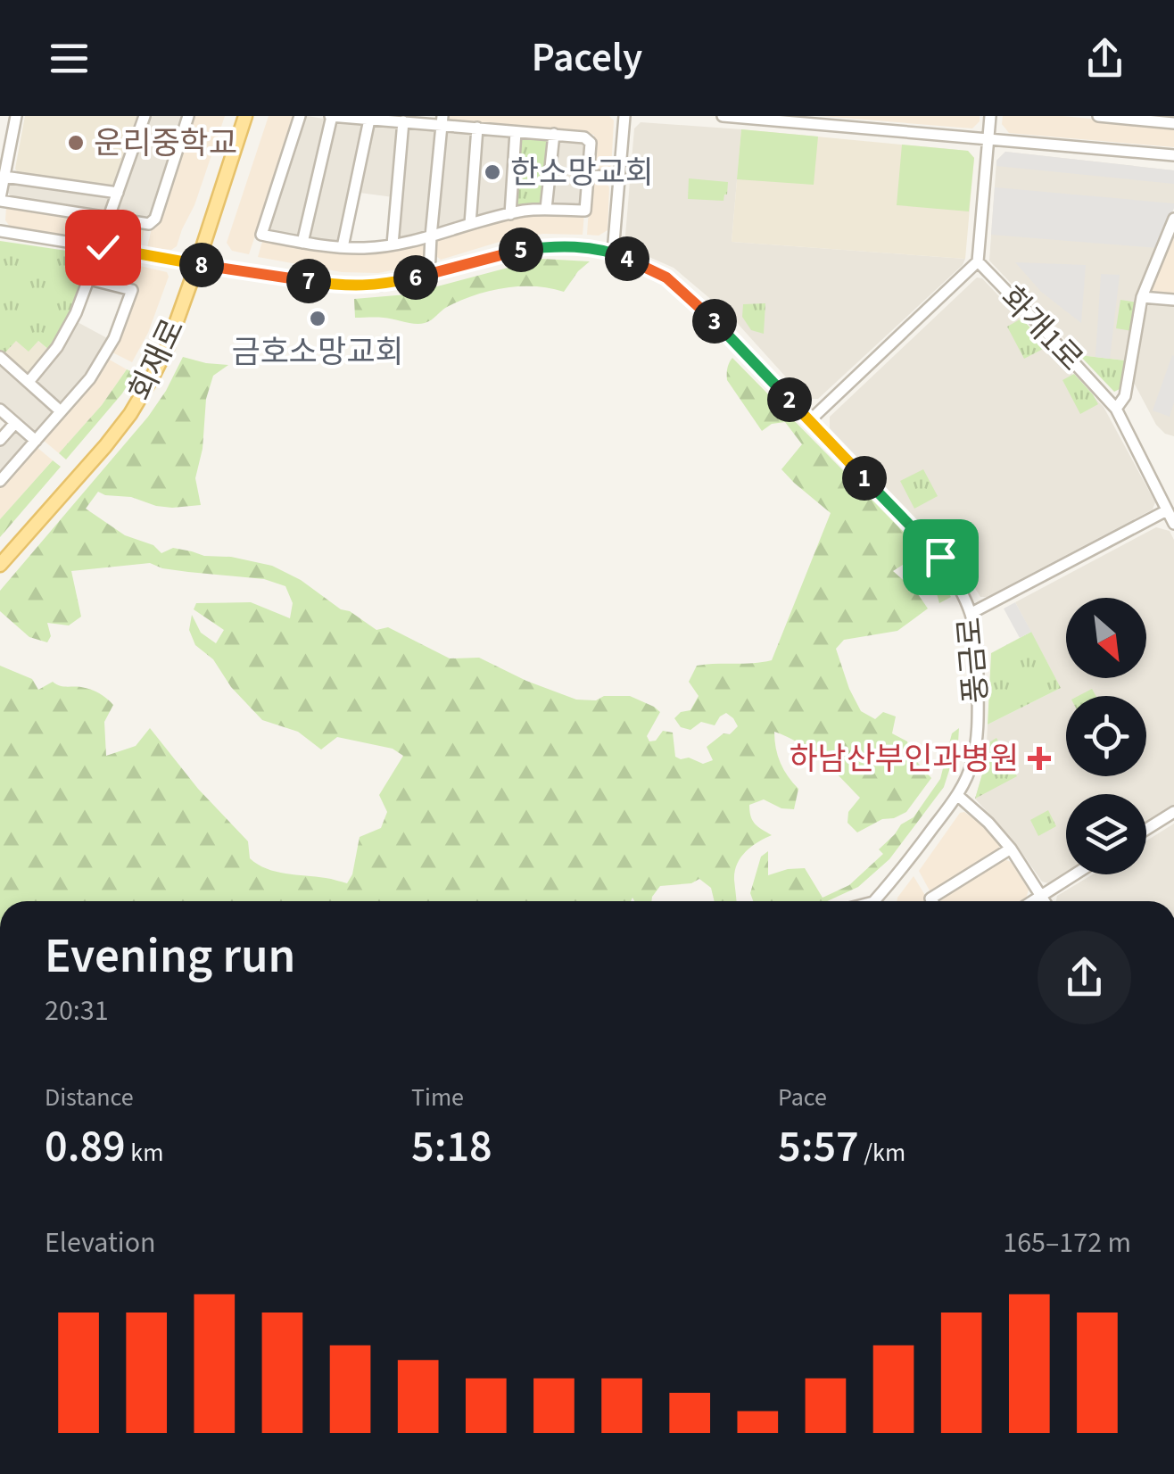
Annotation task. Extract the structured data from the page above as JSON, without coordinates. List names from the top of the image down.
{
  "streets": {
    "main road": ["회재로"],
    "street": ["화개1로", "풍금로"]
  },
  "crossings": [
    ["회재로", "풍금로"]
  ],
  "places": {
    "other": ["운리중학교", "한소망교회", "금호소망교회"],
    "health": ["하남산부인과병원"]
  },
  "north": "bottom right",
  "page": {
    "header": "Pacely",
    "pins": [
      "5",
      "4",
      "8",
      "6",
      "7",
      "3",
      "2",
      "1"
    ],
    "heading": ["Evening run", "20:31"],
    "stats": [
      ["Distance", "0.89 km"],
      ["Time", "5:18"],
      ["Pace", "5:57 /km"]
    ],
    "chart": ["Elevation", "165–172 m"]
  }
}
